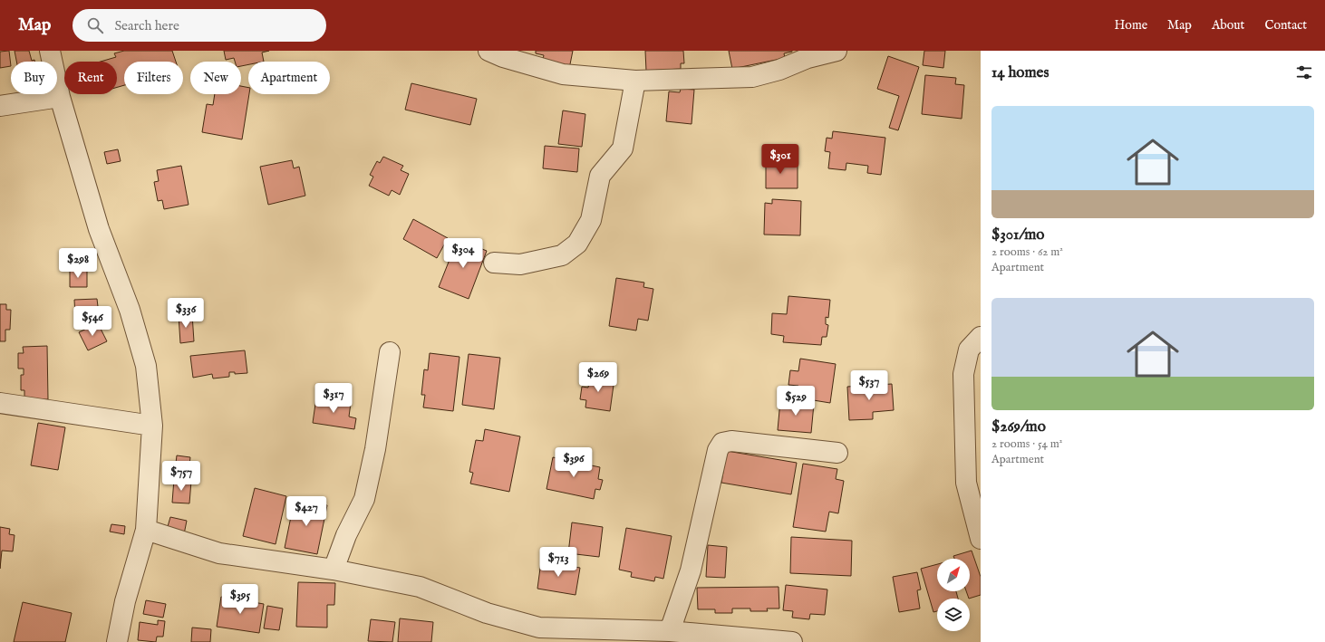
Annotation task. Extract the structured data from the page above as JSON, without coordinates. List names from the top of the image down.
{
  "north": "top right",
  "page": {
    "header": "Map",
    "search": "Search here",
    "nav": [
      "Home",
      "Map",
      "About",
      "Contact"
    ],
    "heading": "14 homes",
    "chip": [
      "Buy",
      "Rent",
      "Filters",
      "New",
      "Apartment"
    ],
    "list": [
      {
        "name": "$301/mo",
        "note": "2 rooms · 62 m² · Apartment"
      },
      {
        "name": "$269/mo",
        "note": "2 rooms · 54 m² · Apartment"
      }
    ],
    "price": [
      "$301",
      "$304",
      "$298",
      "$336",
      "$546",
      "$269",
      "$537",
      "$317",
      "$529",
      "$396",
      "$757",
      "$427",
      "$713",
      "$395"
    ]
  }
}
